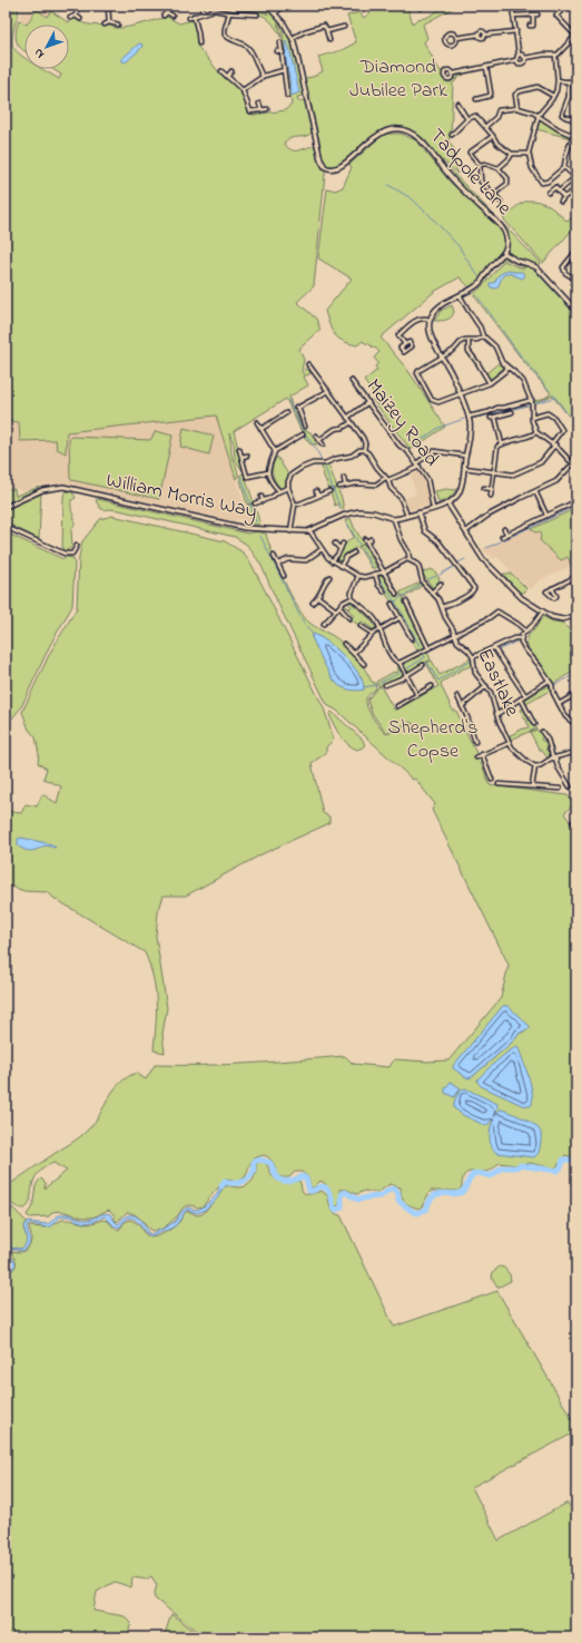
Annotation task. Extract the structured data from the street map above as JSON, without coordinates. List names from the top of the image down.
{
  "streets": {
    "street": [
      "Tadpole Lane",
      "Maizey Road",
      "William Morris Way",
      "Eastlake"
    ]
  },
  "crossings": [
    ["William Morris Way", "Eastlake"]
  ],
  "parks": ["Diamond Jubilee Park", "Shepherd's Copse"],
  "north": "bottom left"
}
